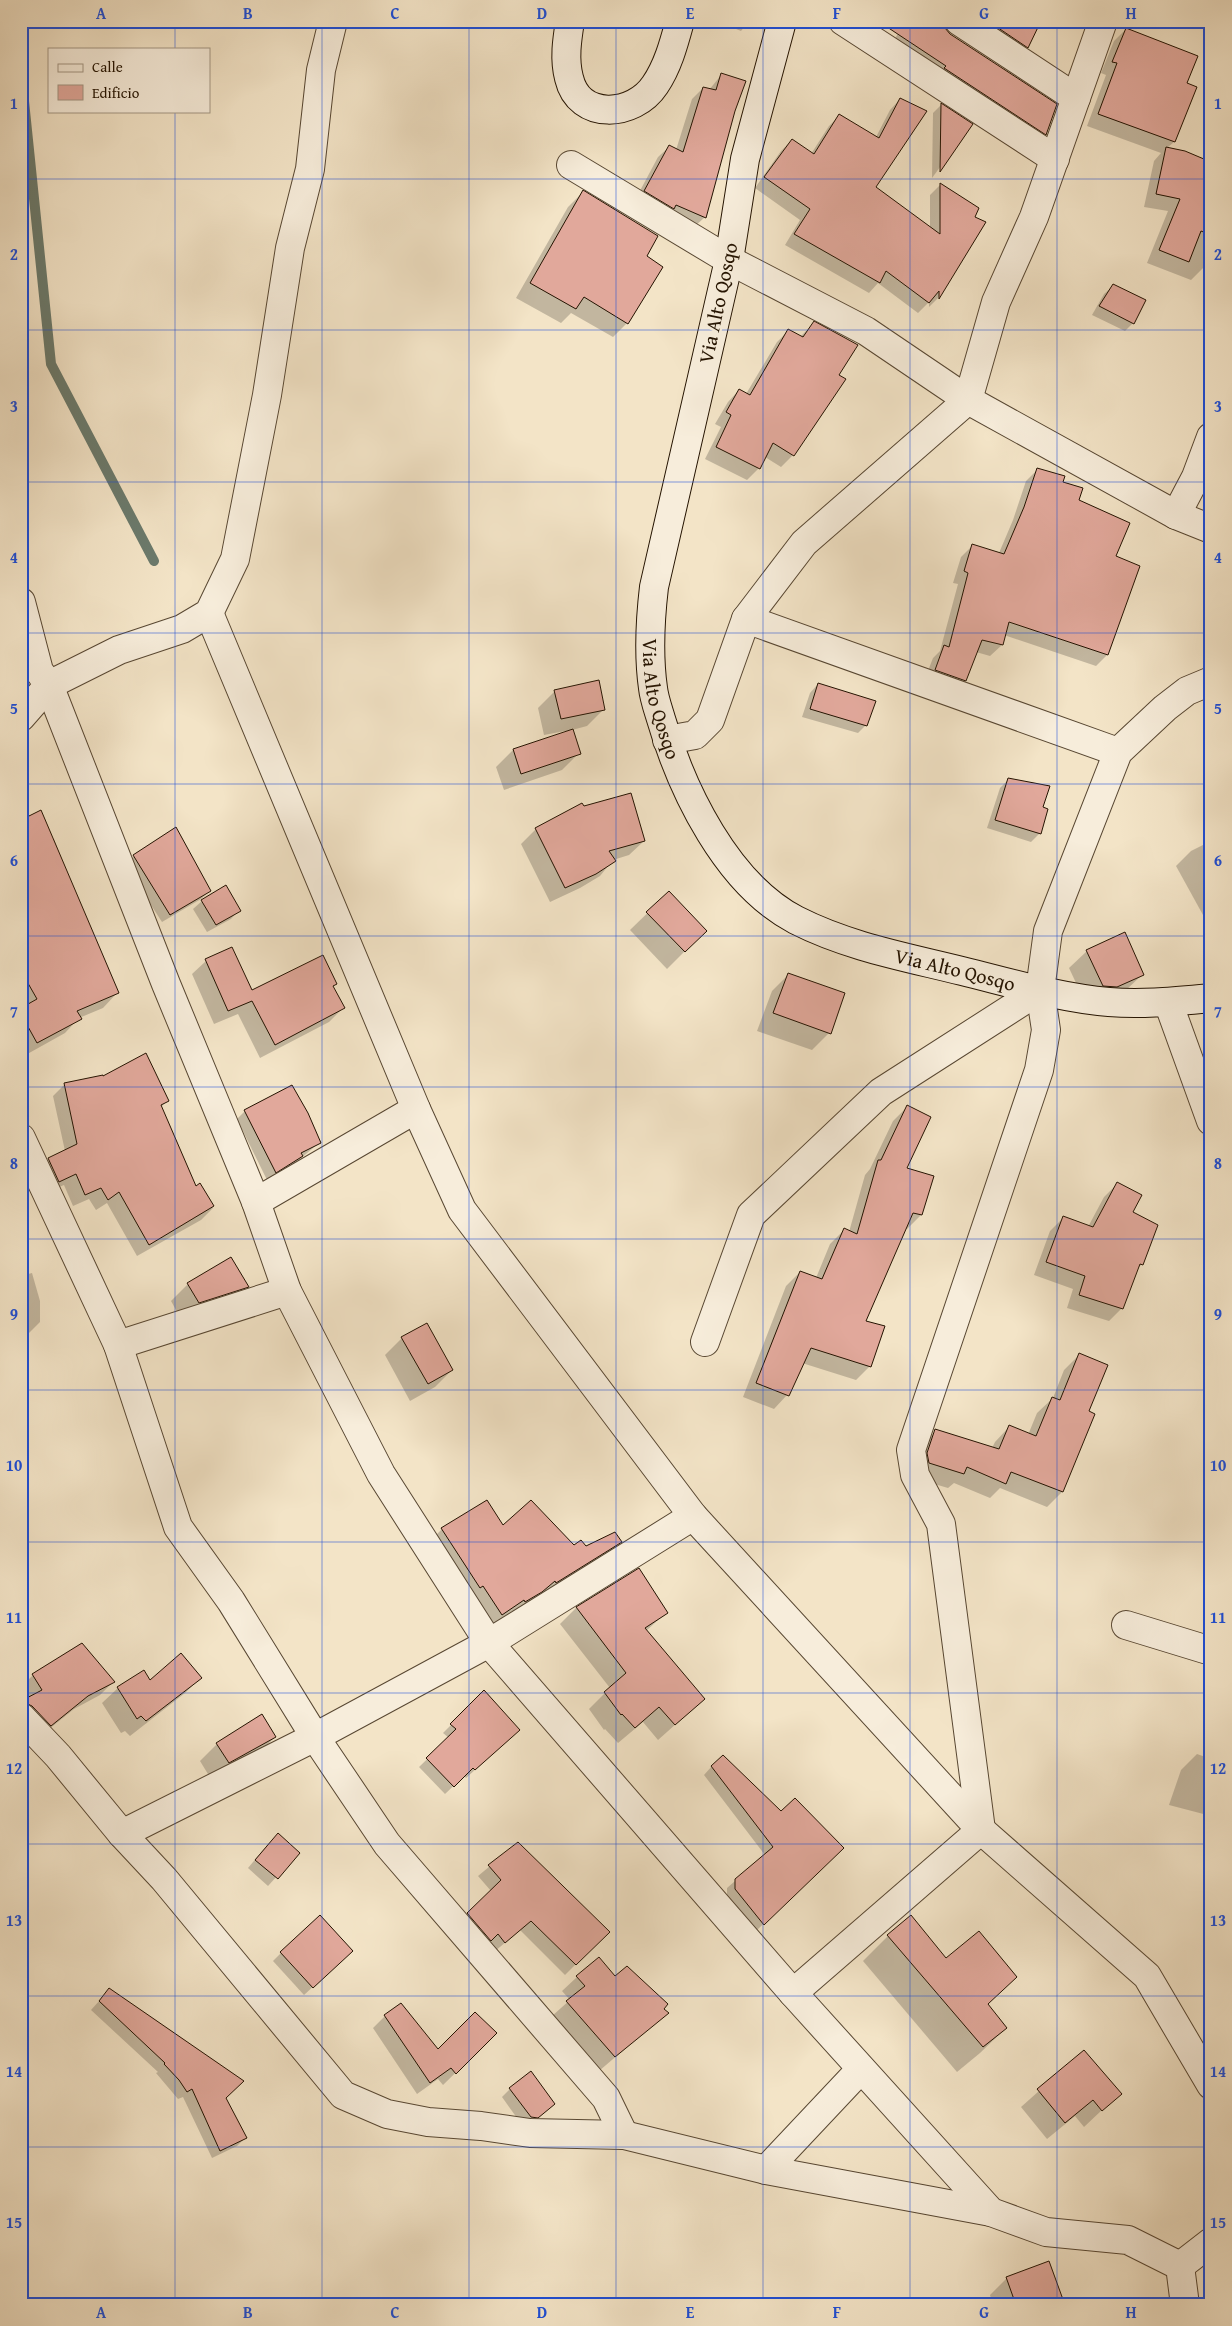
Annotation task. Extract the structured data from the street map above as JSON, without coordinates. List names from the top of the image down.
{
  "streets": {
    "street": ["Via Alto Qosqo"]
  },
  "legend": ["Calle", "Edificio"],
  "grid": {
    "columns": [
      "A",
      "B",
      "C",
      "D",
      "E",
      "F",
      "G",
      "H"
    ],
    "rows": [
      "1",
      "2",
      "3",
      "4",
      "5",
      "6",
      "7",
      "8",
      "9",
      "10",
      "11",
      "12",
      "13",
      "14",
      "15"
    ]
  }
}
